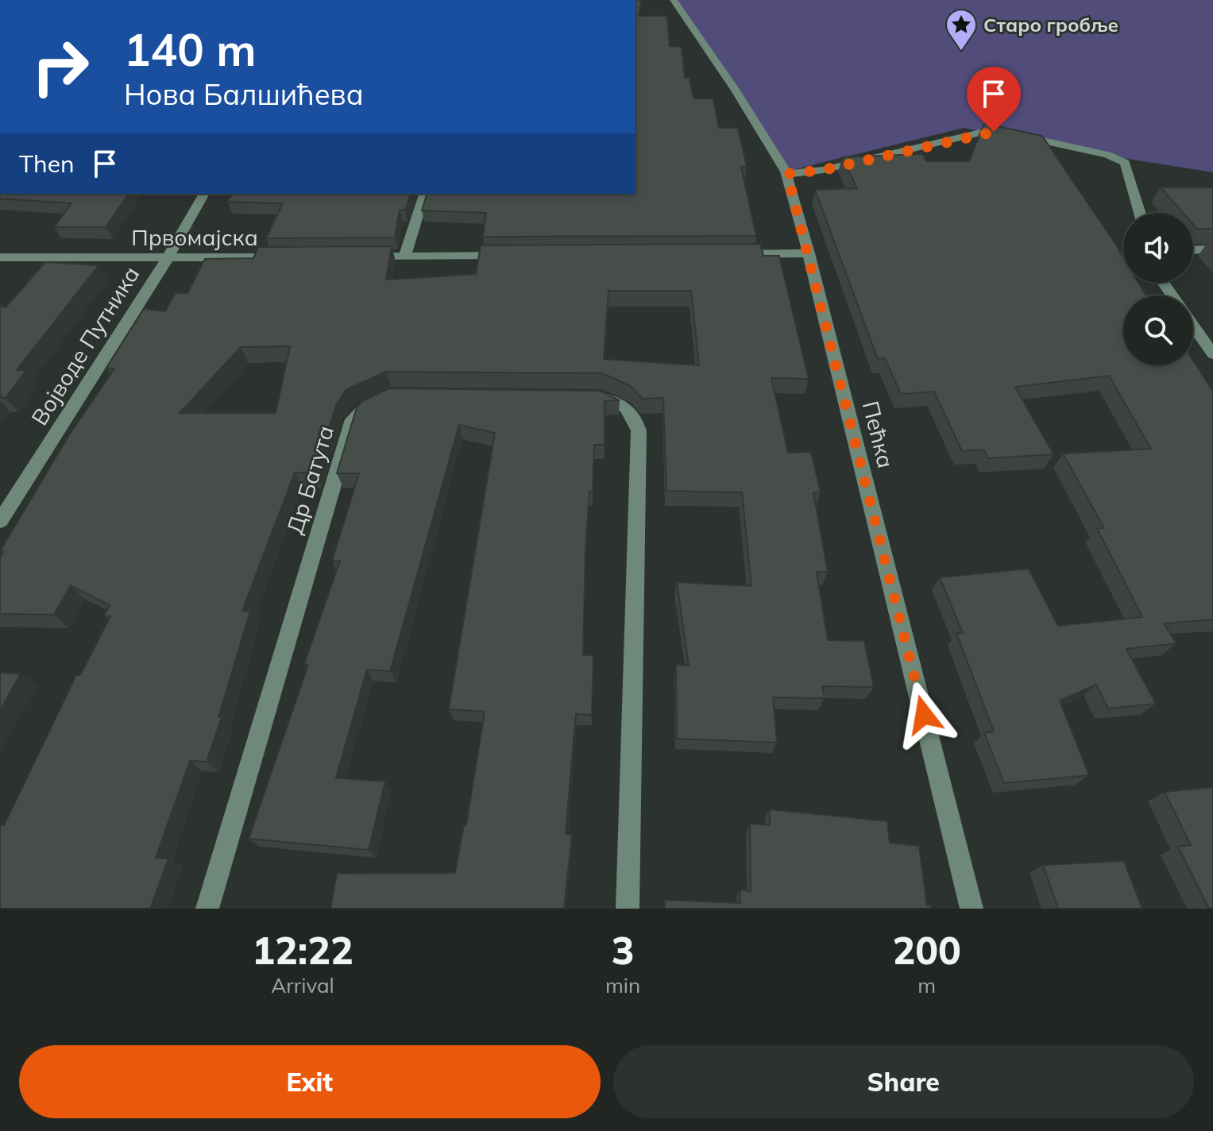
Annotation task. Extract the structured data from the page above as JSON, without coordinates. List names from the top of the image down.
{
  "streets": {
    "street": [
      "Првомајска",
      "Војводе Путника",
      "Пећка",
      "Др Батута"
    ]
  },
  "crossings": [
    ["Првомајска", "Војводе Путника"]
  ],
  "places": {
    "place": ["Старо гробље"]
  },
  "page": {
    "turn": ["140 m", "Нова Балшићева"],
    "then": "Then",
    "eta": [
      "12:22",
      "Arrival",
      "3",
      "min",
      "200",
      "m"
    ],
    "buttons": ["Exit", "Share"]
  }
}
